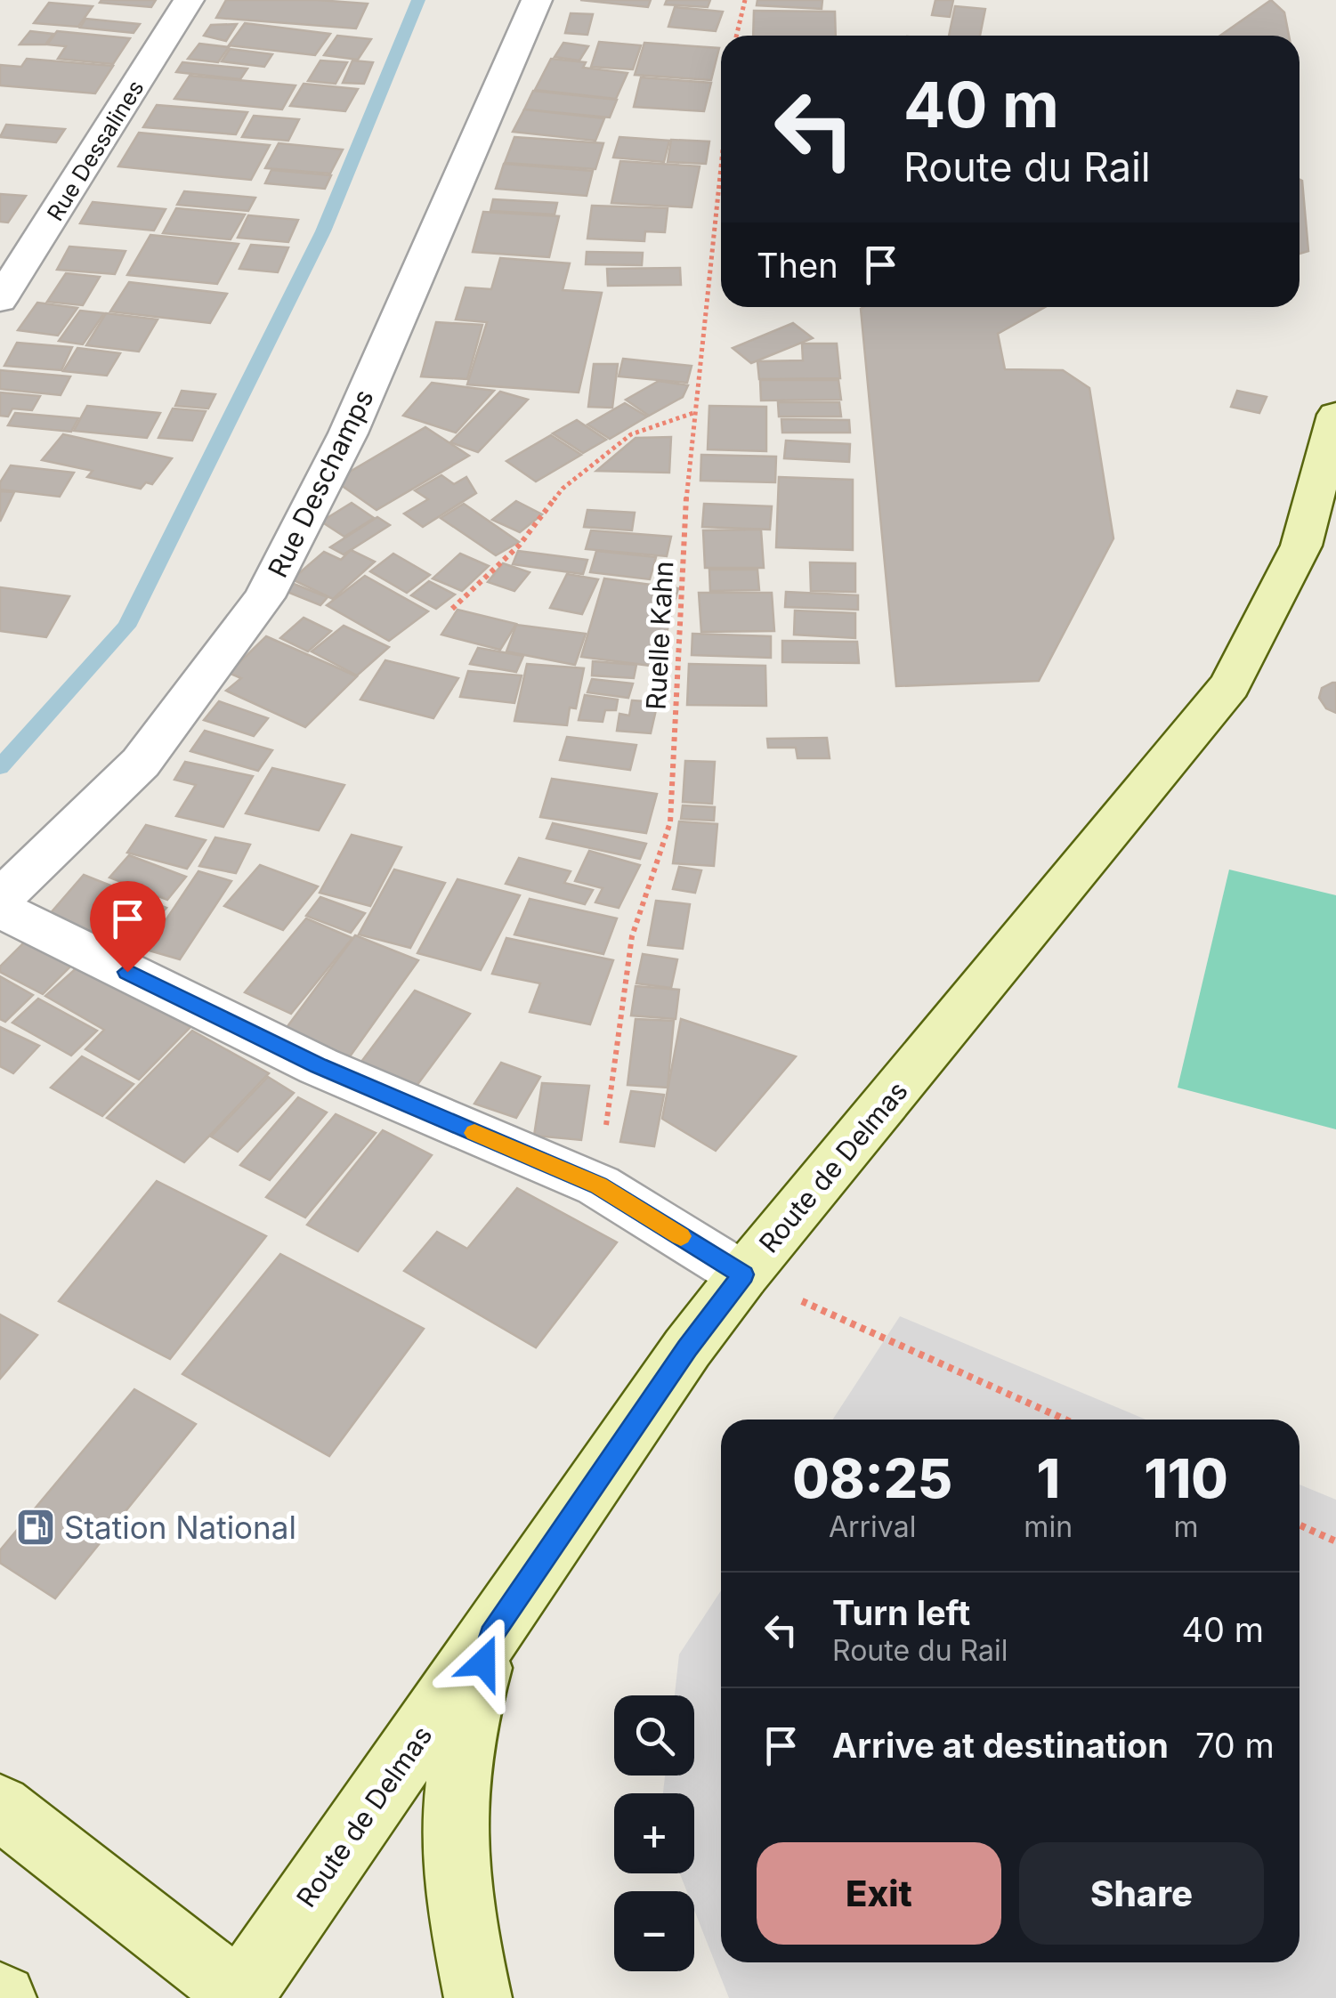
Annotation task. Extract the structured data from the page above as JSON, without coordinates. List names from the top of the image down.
{
  "streets": {
    "main road": ["Route de Delmas"],
    "street": ["Rue Dessalines", "Rue Deschamps"],
    "path": ["Ruelle Kahn"]
  },
  "places": {
    "fuel station": ["Station National"]
  },
  "page": {
    "turn": ["40 m", "Route du Rail"],
    "then": "Then",
    "eta": [
      "08:25",
      "Arrival",
      "1",
      "min",
      "110",
      "m"
    ],
    "list": [
      {
        "name": "Turn left",
        "note": "Route du Rail",
        "value": "40 m"
      },
      {
        "name": "Arrive at destination",
        "value": "70 m"
      }
    ],
    "map_buttons": ["+", "−"],
    "buttons": ["Exit", "Share"]
  }
}
